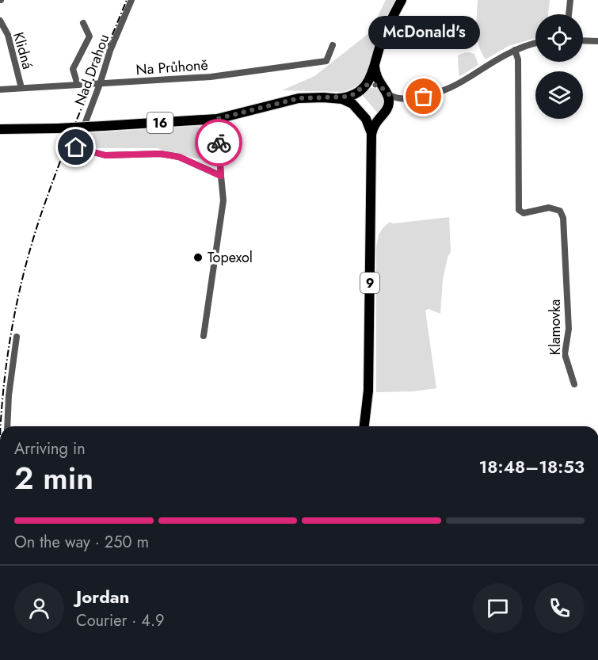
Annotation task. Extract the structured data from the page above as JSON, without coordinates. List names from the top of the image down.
{
  "streets": {
    "main road": ["16", "9"],
    "street": [
      "Klidná",
      "Na Průhoně",
      "Nad Drahou",
      "Klamovka"
    ]
  },
  "crossings": [
    ["Klidná", "Na Průhoně"],
    ["Na Průhoně", "Nad Drahou"],
    ["16", "9"]
  ],
  "places": ["McDonald's", "Topexol"],
  "page": {
    "bubble": "McDonald's",
    "heading": ["2 min", "Arriving in", "18:48–18:53"],
    "panel": ["Jordan", "Courier · 4.9"],
    "bar": "On the way · 250 m"
  }
}
